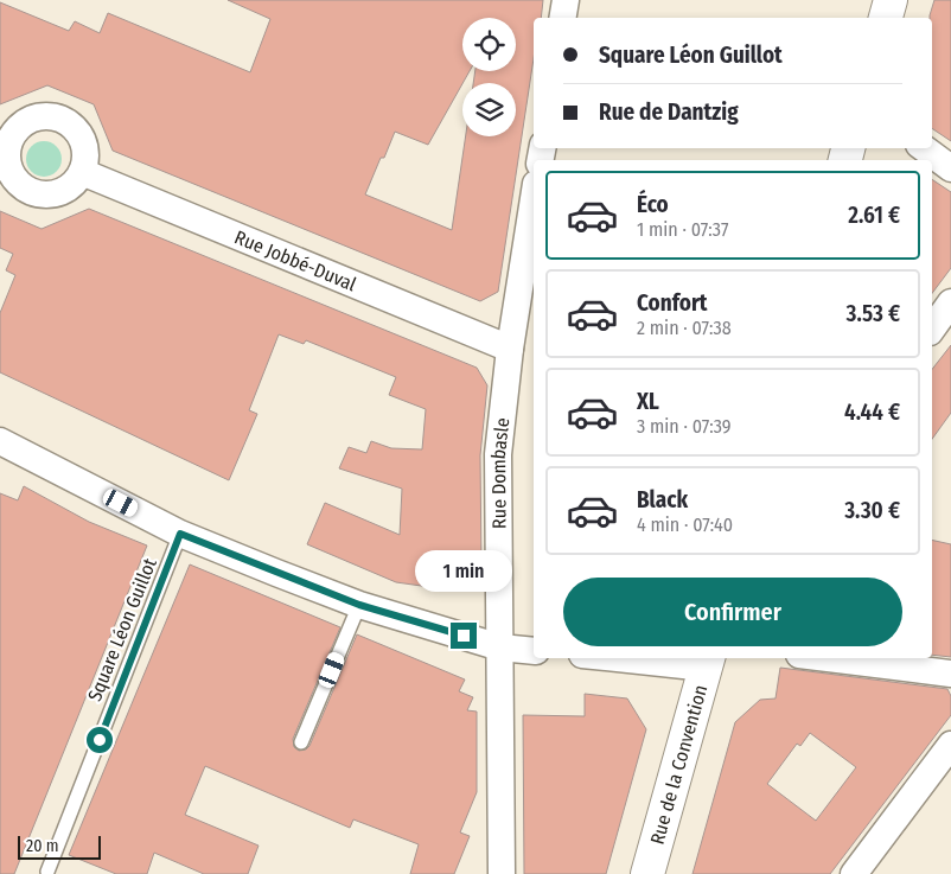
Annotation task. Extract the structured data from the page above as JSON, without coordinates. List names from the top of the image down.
{
  "streets": {
    "main road": ["Rue de la Convention"],
    "street": ["Rue Jobbé-Duval", "Rue Dombasle"],
    "lane": ["Square Léon Guillot"]
  },
  "crossings": [
    ["Rue Jobbé-Duval", "Rue Dombasle"]
  ],
  "scale_bar": "20 m",
  "page": {
    "banner": ["Square Léon Guillot", "Rue de Dantzig"],
    "list": [
      {
        "name": "Éco",
        "note": "1 min · 07:37",
        "value": "2.61 €"
      },
      {
        "name": "Confort",
        "note": "2 min · 07:38",
        "value": "3.53 €"
      },
      {
        "name": "XL",
        "note": "3 min · 07:39",
        "value": "4.44 €"
      },
      {
        "name": "Black",
        "note": "4 min · 07:40",
        "value": "3.30 €"
      }
    ],
    "bubble": "1 min",
    "buttons": "Confirmer",
    "scale": "20 m"
  }
}
